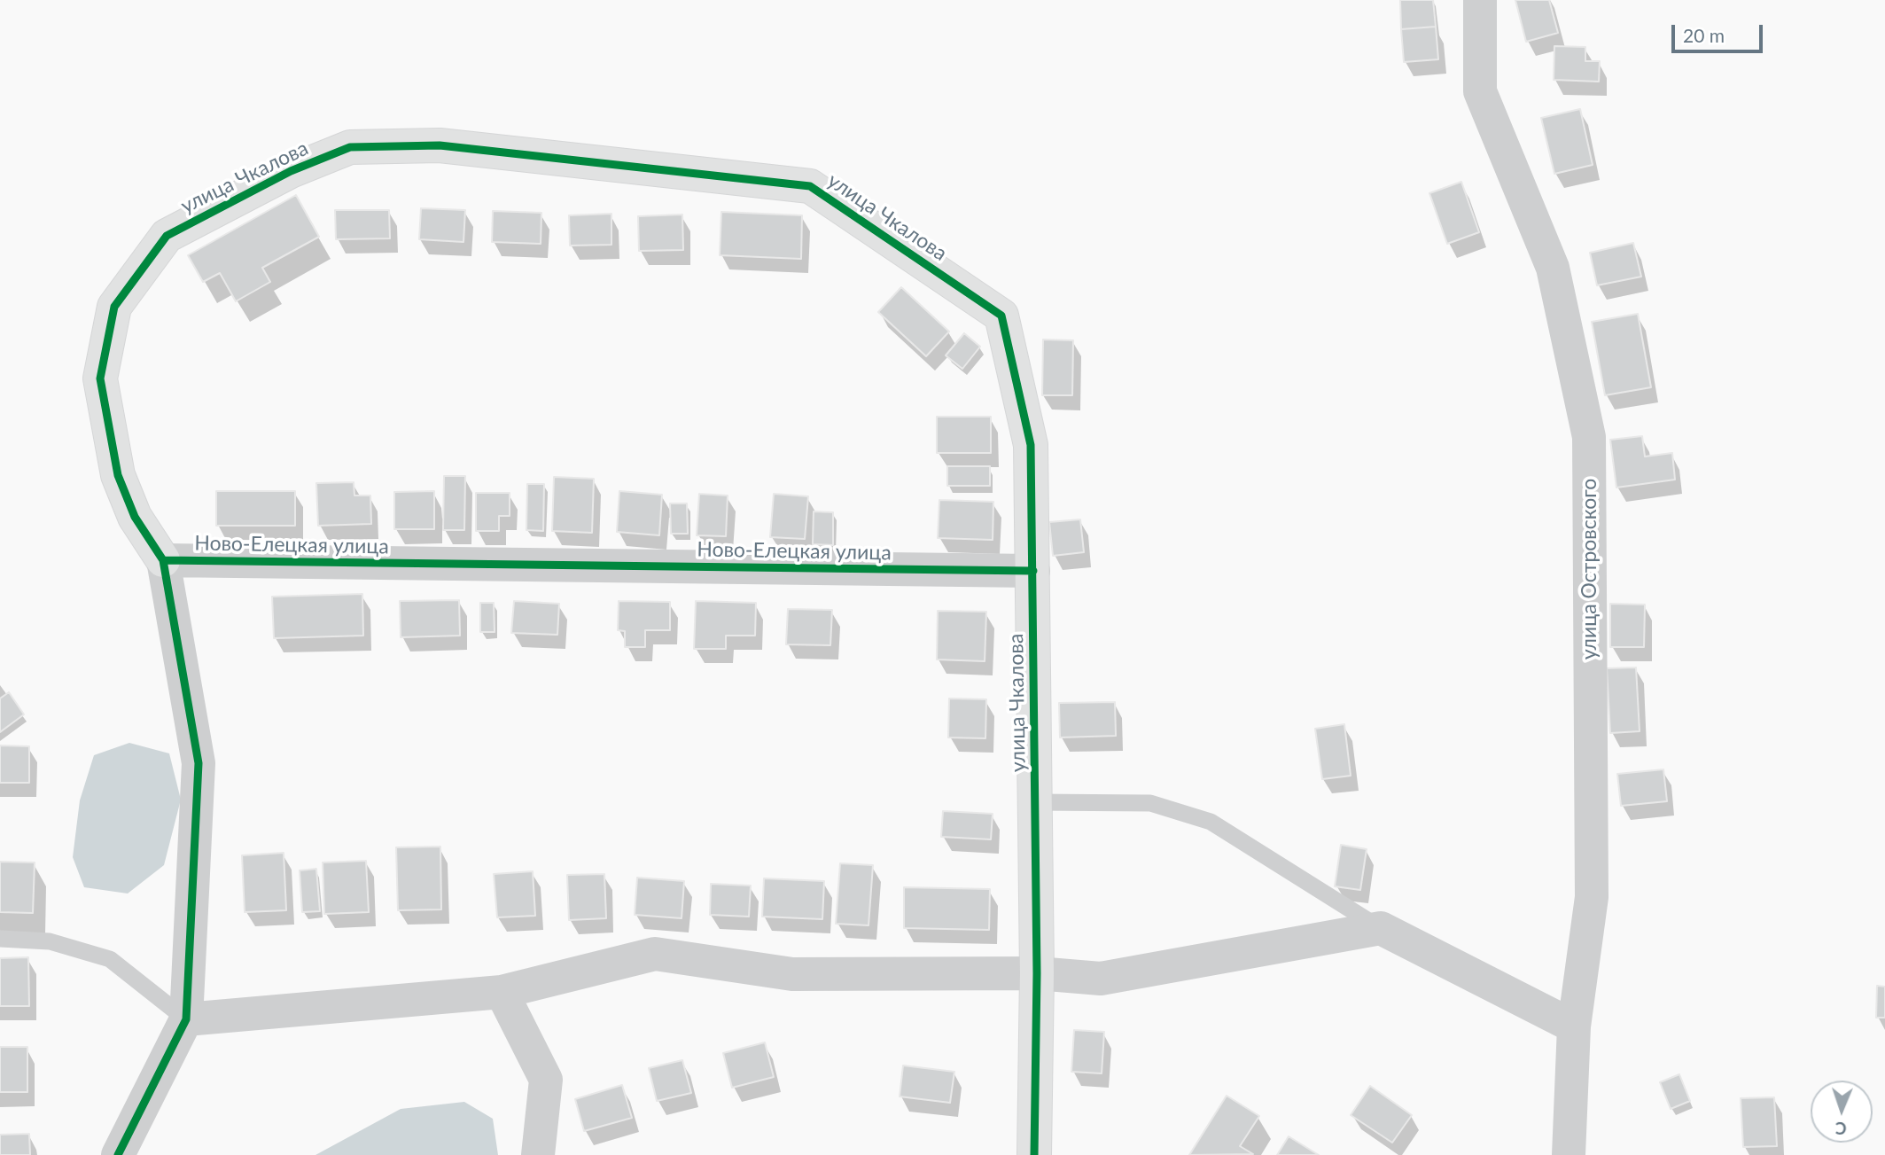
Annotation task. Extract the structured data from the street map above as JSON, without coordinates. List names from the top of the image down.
{
  "streets": {
    "street": ["улица Чкалова", "Ново-Елецкая улица", "улица Островского"]
  },
  "crossings": [
    ["улица Чкалова", "Ново-Елецкая улица"]
  ],
  "scale_bar": "20 m",
  "north": "bottom"
}
